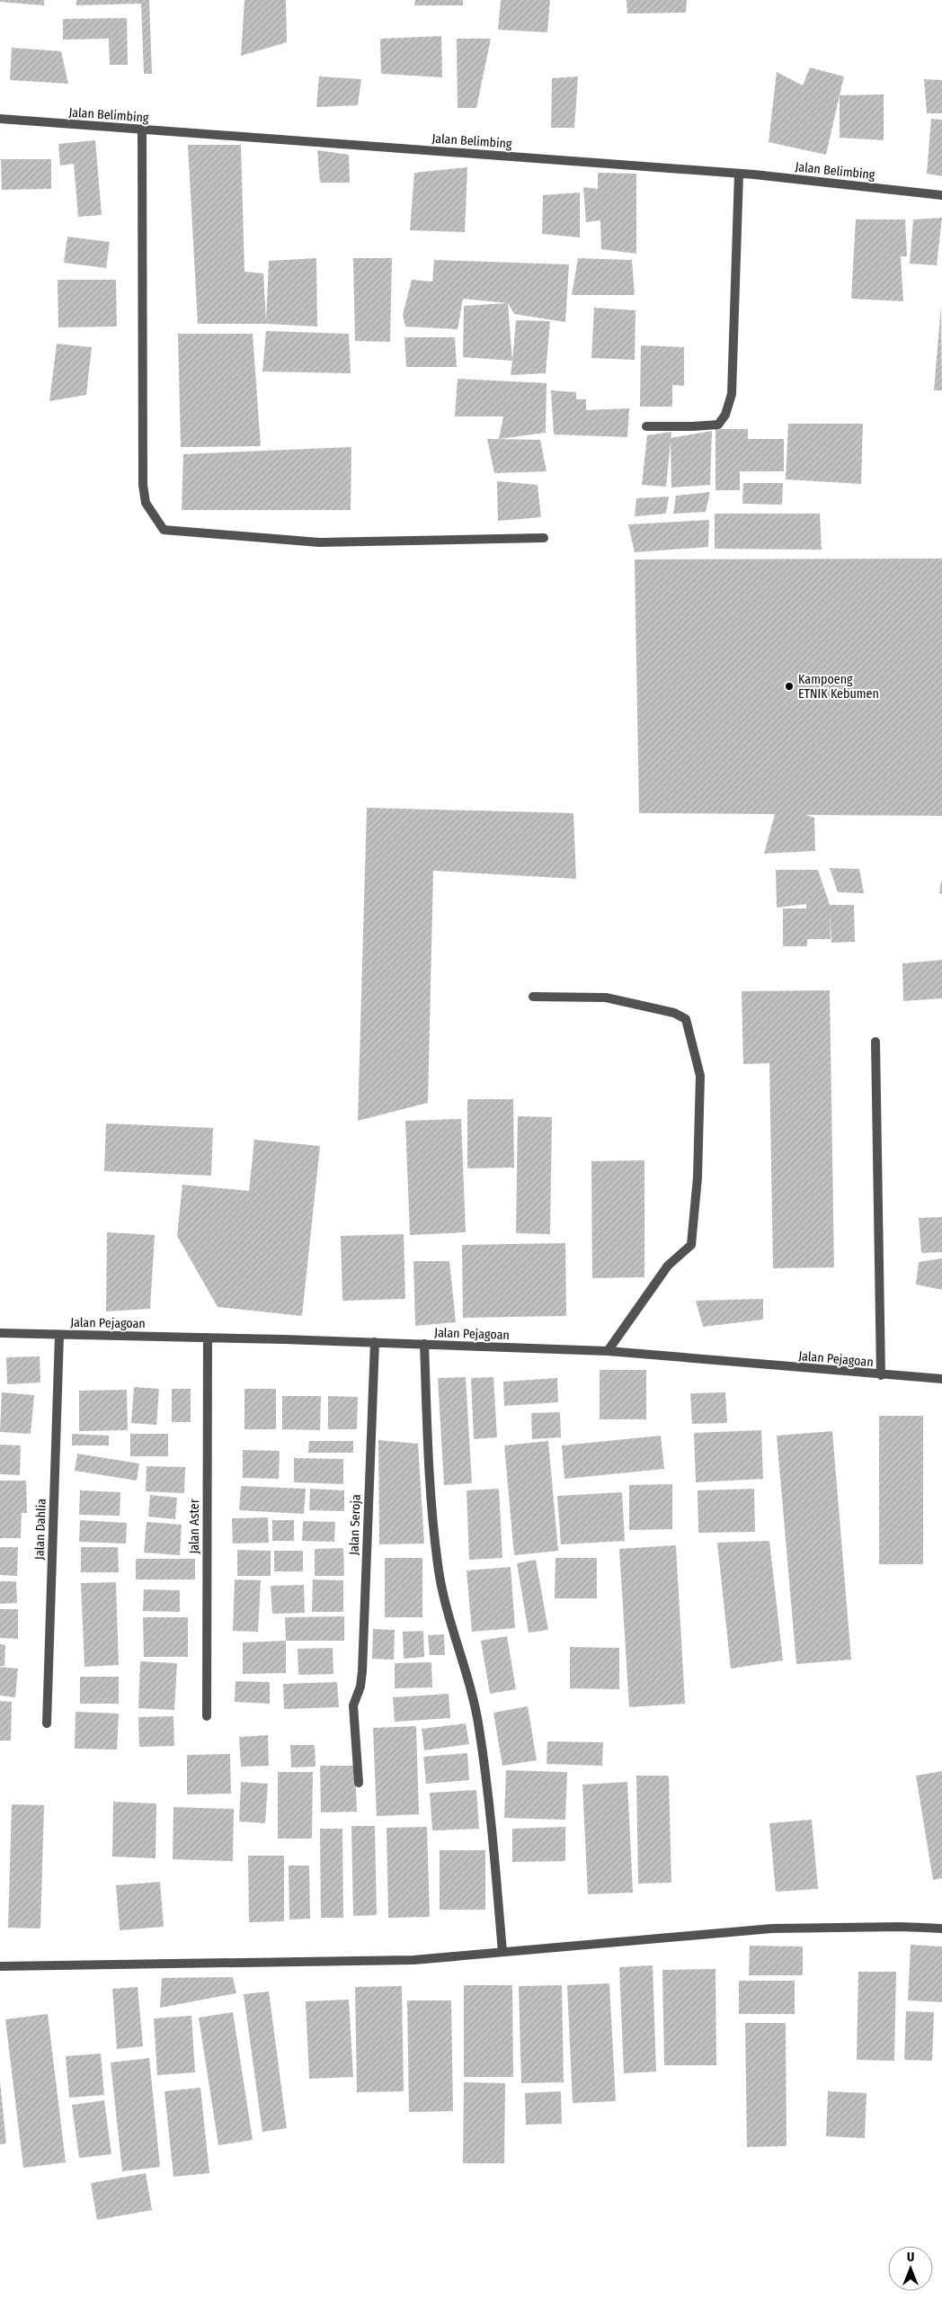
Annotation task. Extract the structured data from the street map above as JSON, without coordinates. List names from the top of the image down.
{
  "streets": {
    "street": [
      "Jalan Belimbing",
      "Jalan Pejagoan",
      "Jalan Seroja",
      "Jalan Aster",
      "Jalan Dahlia"
    ]
  },
  "crossings": [
    ["Jalan Pejagoan", "Jalan Seroja"],
    ["Jalan Pejagoan", "Jalan Aster"],
    ["Jalan Pejagoan", "Jalan Dahlia"]
  ],
  "places": ["Kampoeng ETNIK Kebumen"],
  "north": "top"
}
